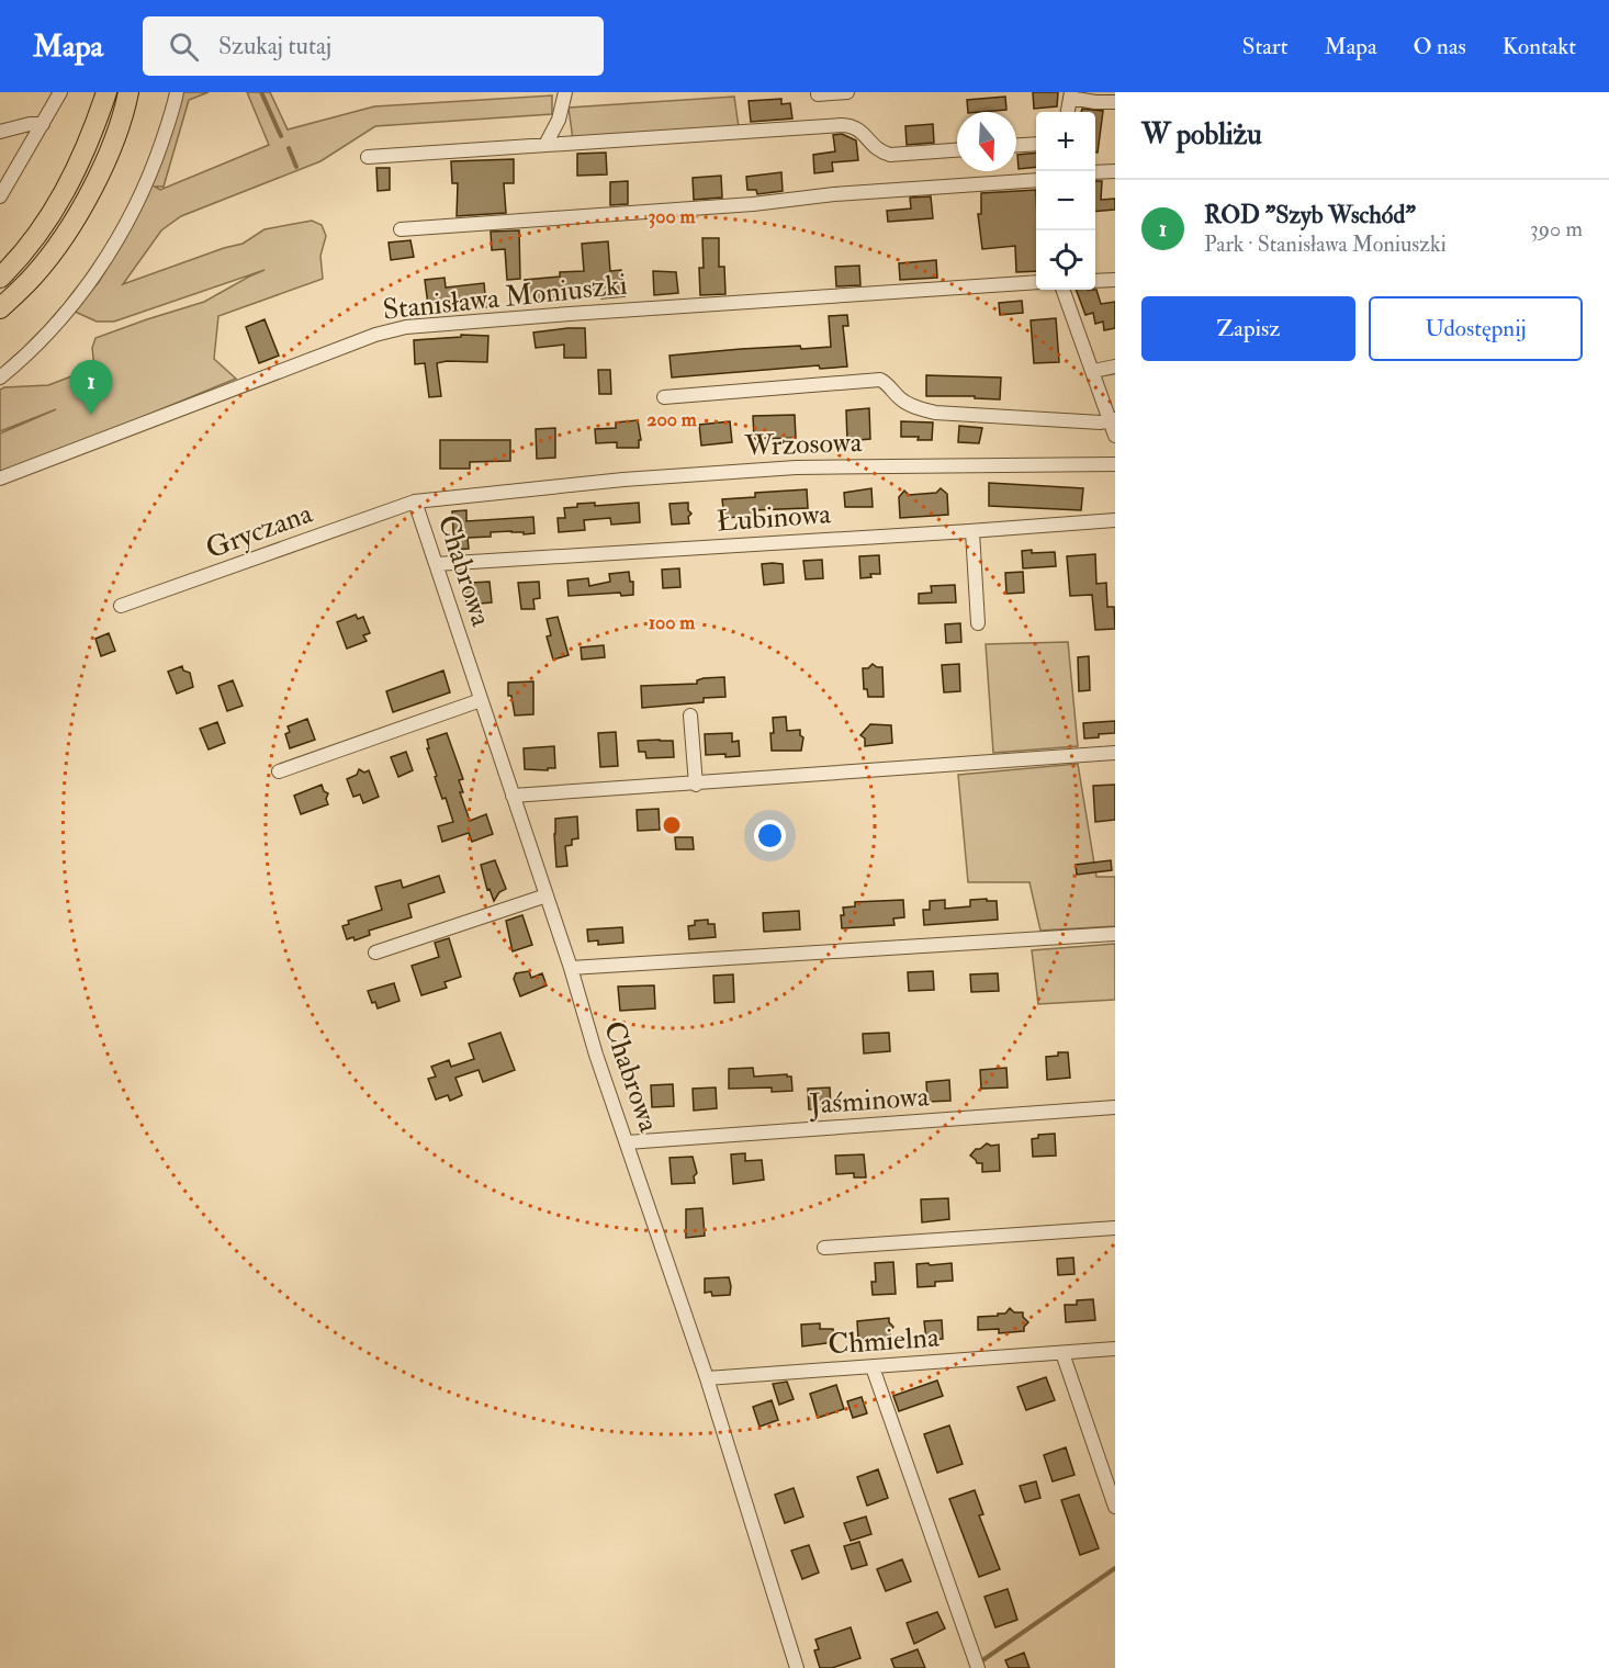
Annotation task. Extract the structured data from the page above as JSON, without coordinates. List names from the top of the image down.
{
  "streets": {
    "street": [
      "Stanisława Moniuszki",
      "Wrzosowa",
      "Łubinowa",
      "Gryczana",
      "Chabrowa",
      "Jaśminowa",
      "Chmielna"
    ]
  },
  "crossings": [
    ["Wrzosowa", "Gryczana"],
    ["Wrzosowa", "Chabrowa"],
    ["Łubinowa", "Chabrowa"],
    ["Gryczana", "Chabrowa"],
    ["Chabrowa", "Jaśminowa"],
    ["Chabrowa", "Chmielna"]
  ],
  "north": "bottom",
  "page": {
    "header": "Mapa",
    "search": "Szukaj tutaj",
    "nav": [
      "Start",
      "Mapa",
      "O nas",
      "Kontakt"
    ],
    "heading": "W pobliżu",
    "map_buttons": ["+", "−"],
    "list": [
      {
        "mark": "1",
        "name": "ROD \"Szyb Wschód\"",
        "note": "Park · Stanisława Moniuszki",
        "value": "390 m"
      }
    ],
    "buttons": ["Zapisz", "Udostępnij"],
    "pins": "1"
  },
  "rings": ["300 m", "200 m", "100 m"]
}
